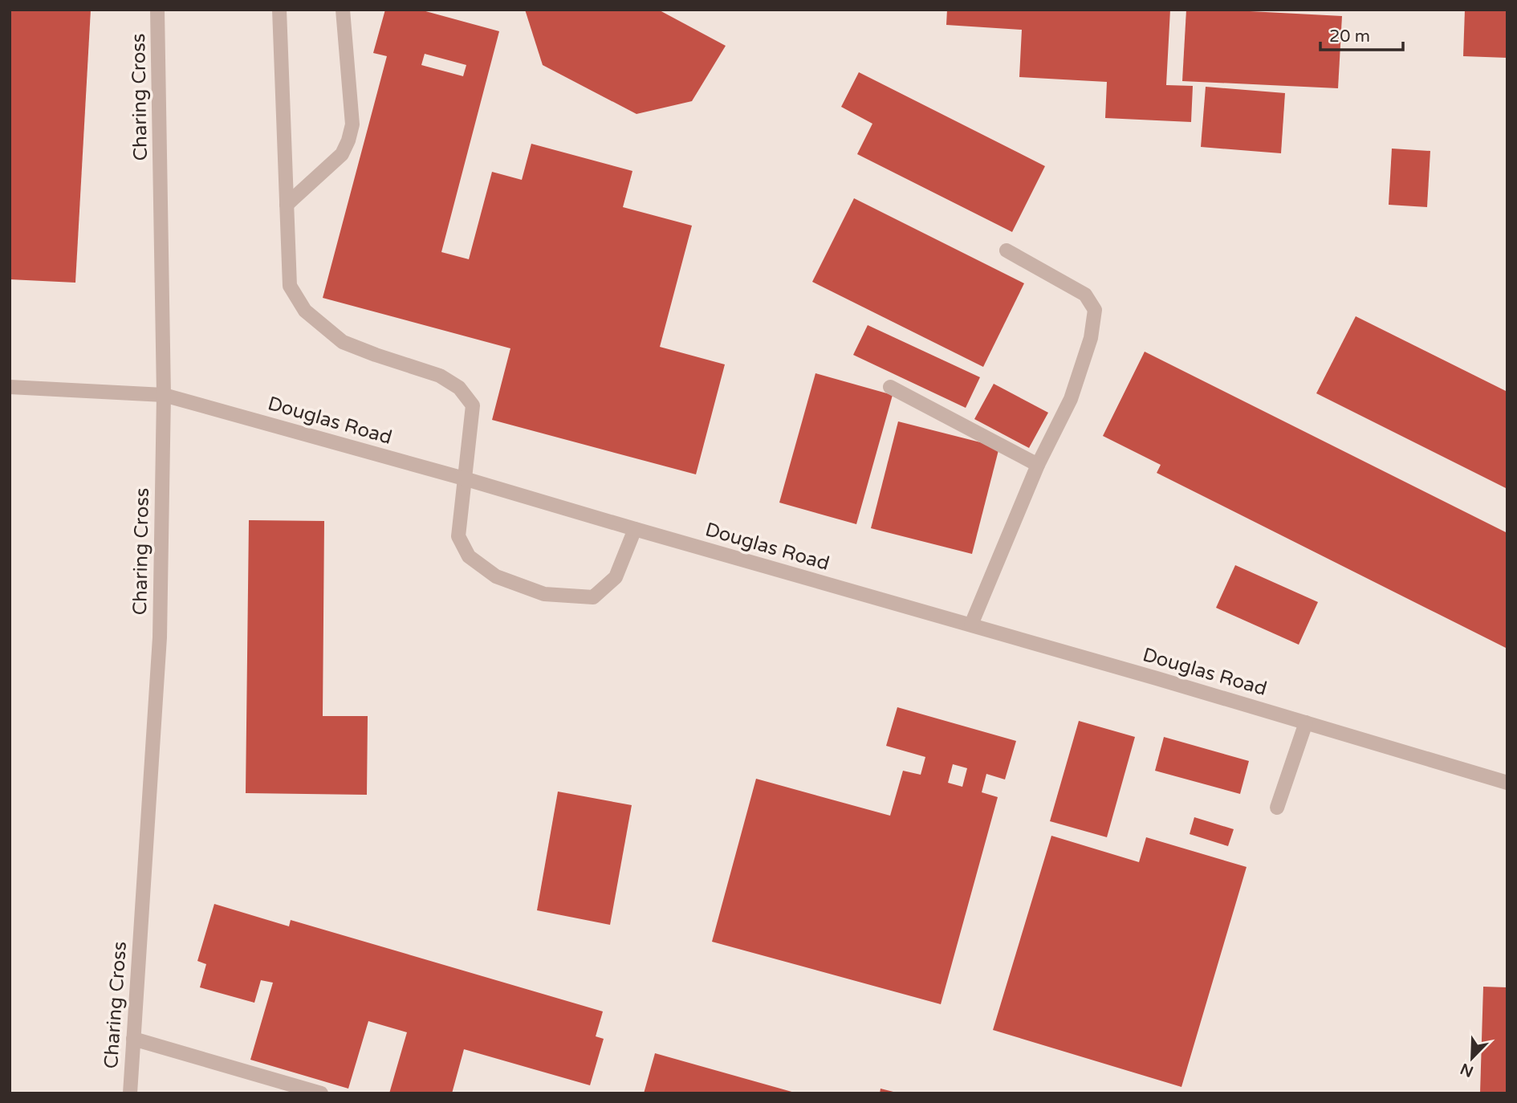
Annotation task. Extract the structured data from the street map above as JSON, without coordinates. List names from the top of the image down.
{
  "streets": {
    "street": ["Charing Cross", "Douglas Road"]
  },
  "crossings": [
    ["Charing Cross", "Douglas Road"]
  ],
  "scale_bar": "20 m",
  "north": "bottom left"
}
